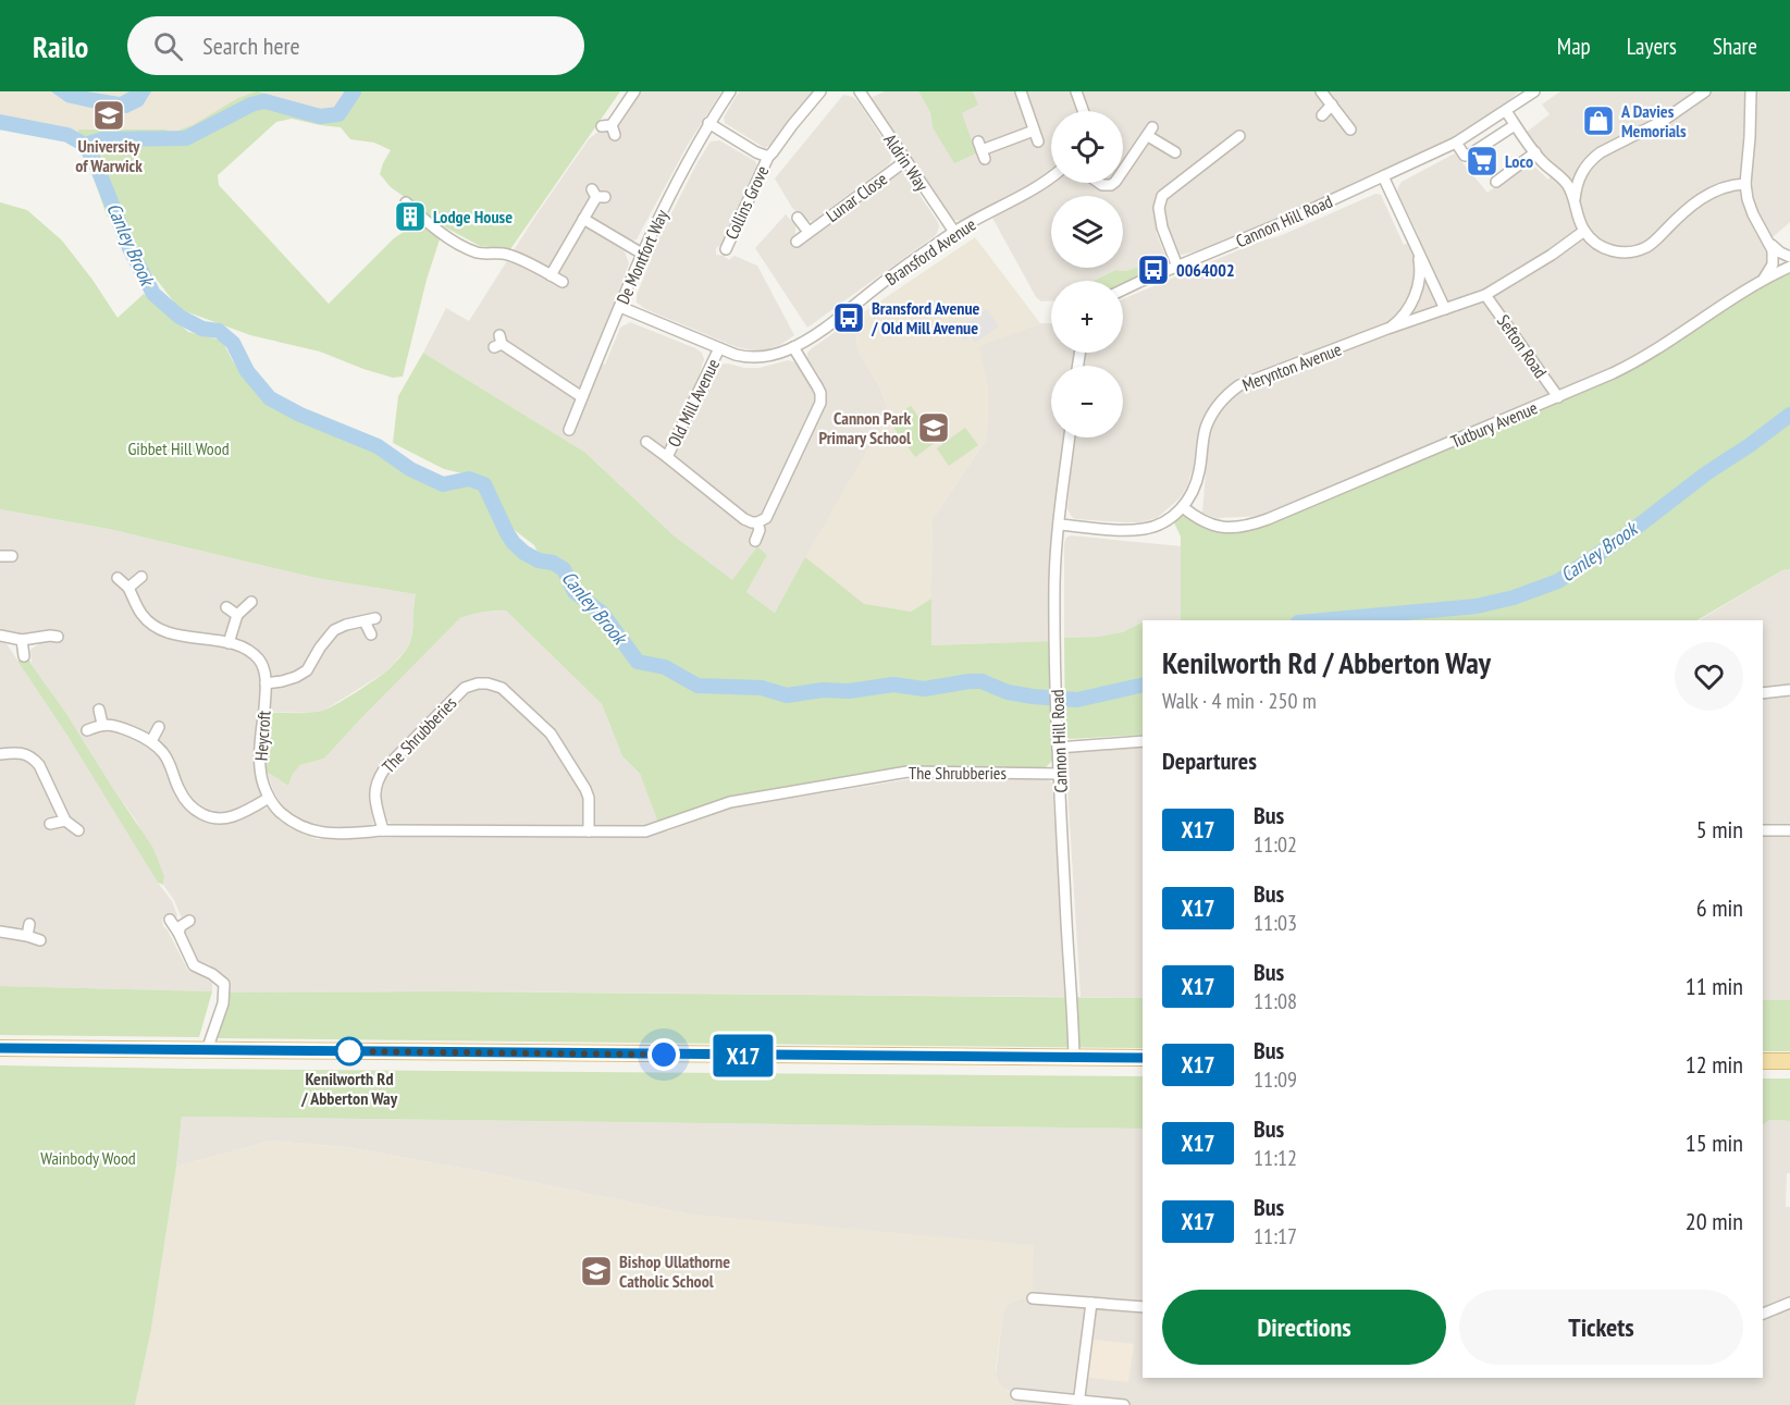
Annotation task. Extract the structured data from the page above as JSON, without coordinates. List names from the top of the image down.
{
  "streets": {
    "street": [
      "Aldrin Way",
      "Lunar Close",
      "Collins Grove",
      "Cannon Hill Road",
      "Bransford Avenue",
      "De Montfort Way",
      "Sefton Road",
      "Merynton Avenue",
      "Old Mill Avenue",
      "Tutbury Avenue",
      "The Shrubberies",
      "Heycroft"
    ]
  },
  "crossings": [
    ["Aldrin Way", "Lunar Close"],
    ["Aldrin Way", "Bransford Avenue"],
    ["Cannon Hill Road", "The Shrubberies"],
    ["Bransford Avenue", "De Montfort Way"],
    ["Bransford Avenue", "Old Mill Avenue"],
    ["Sefton Road", "Merynton Avenue"],
    ["Sefton Road", "Tutbury Avenue"],
    ["Merynton Avenue", "Tutbury Avenue"],
    ["The Shrubberies", "Heycroft"]
  ],
  "water": ["Canley Brook"],
  "parks": ["Gibbet Hill Wood", "Wainbody Wood"],
  "places": {
    "school or university": ["University of Warwick", "Cannon Park Primary School", "Bishop Ullathorne Catholic School"],
    "shop": ["A Davies Memorials"],
    "supermarket": ["Loco"],
    "building": ["Lodge House"],
    "bus stop": ["0064002", "Bransford Avenue / Old Mill Avenue"],
    "other": ["Kenilworth Rd / Abberton Way"]
  },
  "lines": ["bus line X17"],
  "page": {
    "header": "Railo",
    "search": "Search here",
    "nav": ["Map", "Layers", "Share"],
    "on_map": "X17",
    "map_buttons": ["+", "−"],
    "heading": [
      ["Kenilworth Rd / Abberton Way", "Walk · 4 min · 250 m"],
      "Departures"
    ],
    "list": [
      {
        "mark": "X17",
        "name": "Bus",
        "note": "11:02",
        "value": "5 min"
      },
      {
        "mark": "X17",
        "name": "Bus",
        "note": "11:03",
        "value": "6 min"
      },
      {
        "mark": "X17",
        "name": "Bus",
        "note": "11:08",
        "value": "11 min"
      },
      {
        "mark": "X17",
        "name": "Bus",
        "note": "11:09",
        "value": "12 min"
      },
      {
        "mark": "X17",
        "name": "Bus",
        "note": "11:12",
        "value": "15 min"
      },
      {
        "mark": "X17",
        "name": "Bus",
        "note": "11:17",
        "value": "20 min"
      }
    ],
    "buttons": ["Directions", "Tickets"]
  }
}
